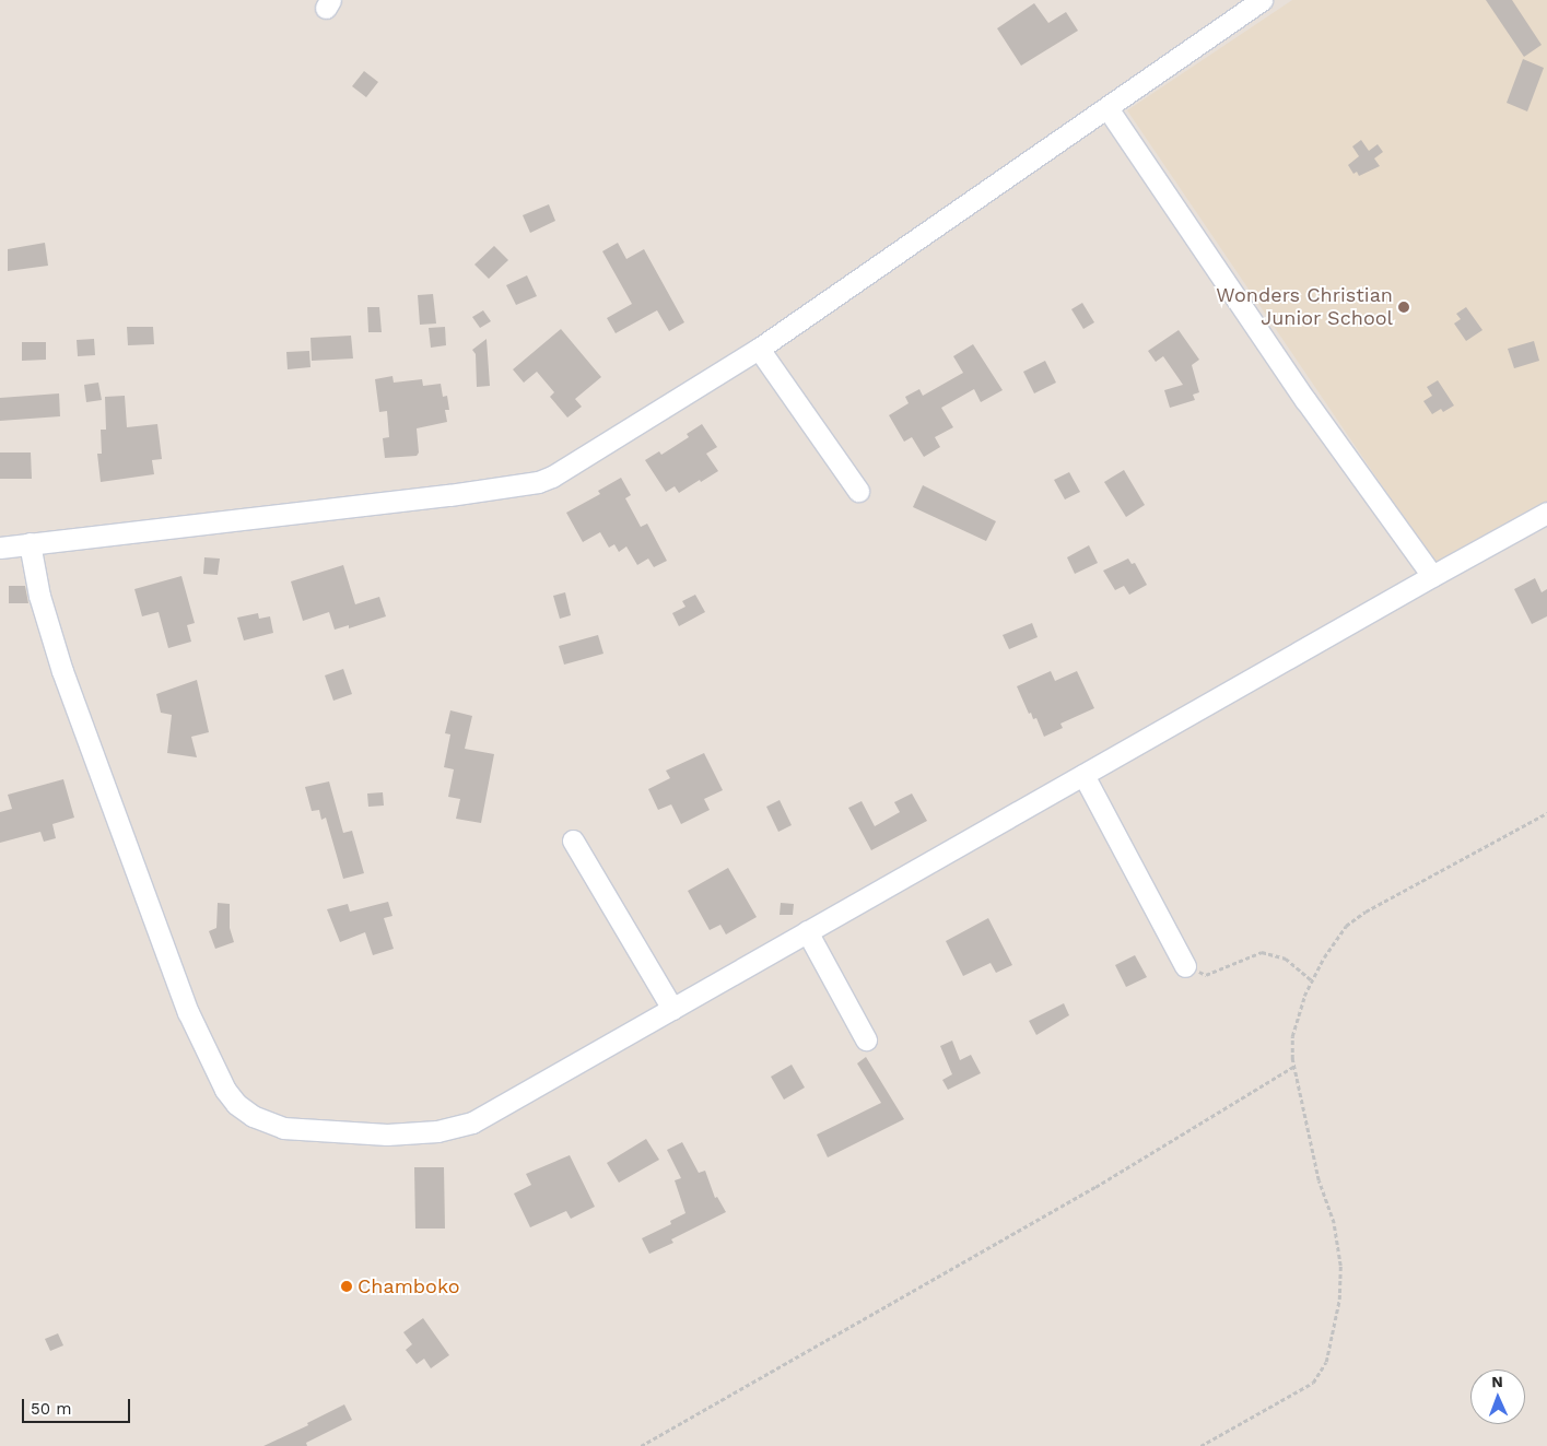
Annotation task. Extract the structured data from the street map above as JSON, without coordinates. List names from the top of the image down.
{
  "places": ["Wonders Christian Junior School", "Chamboko"],
  "scale_bar": "50 m",
  "north": "top"
}
